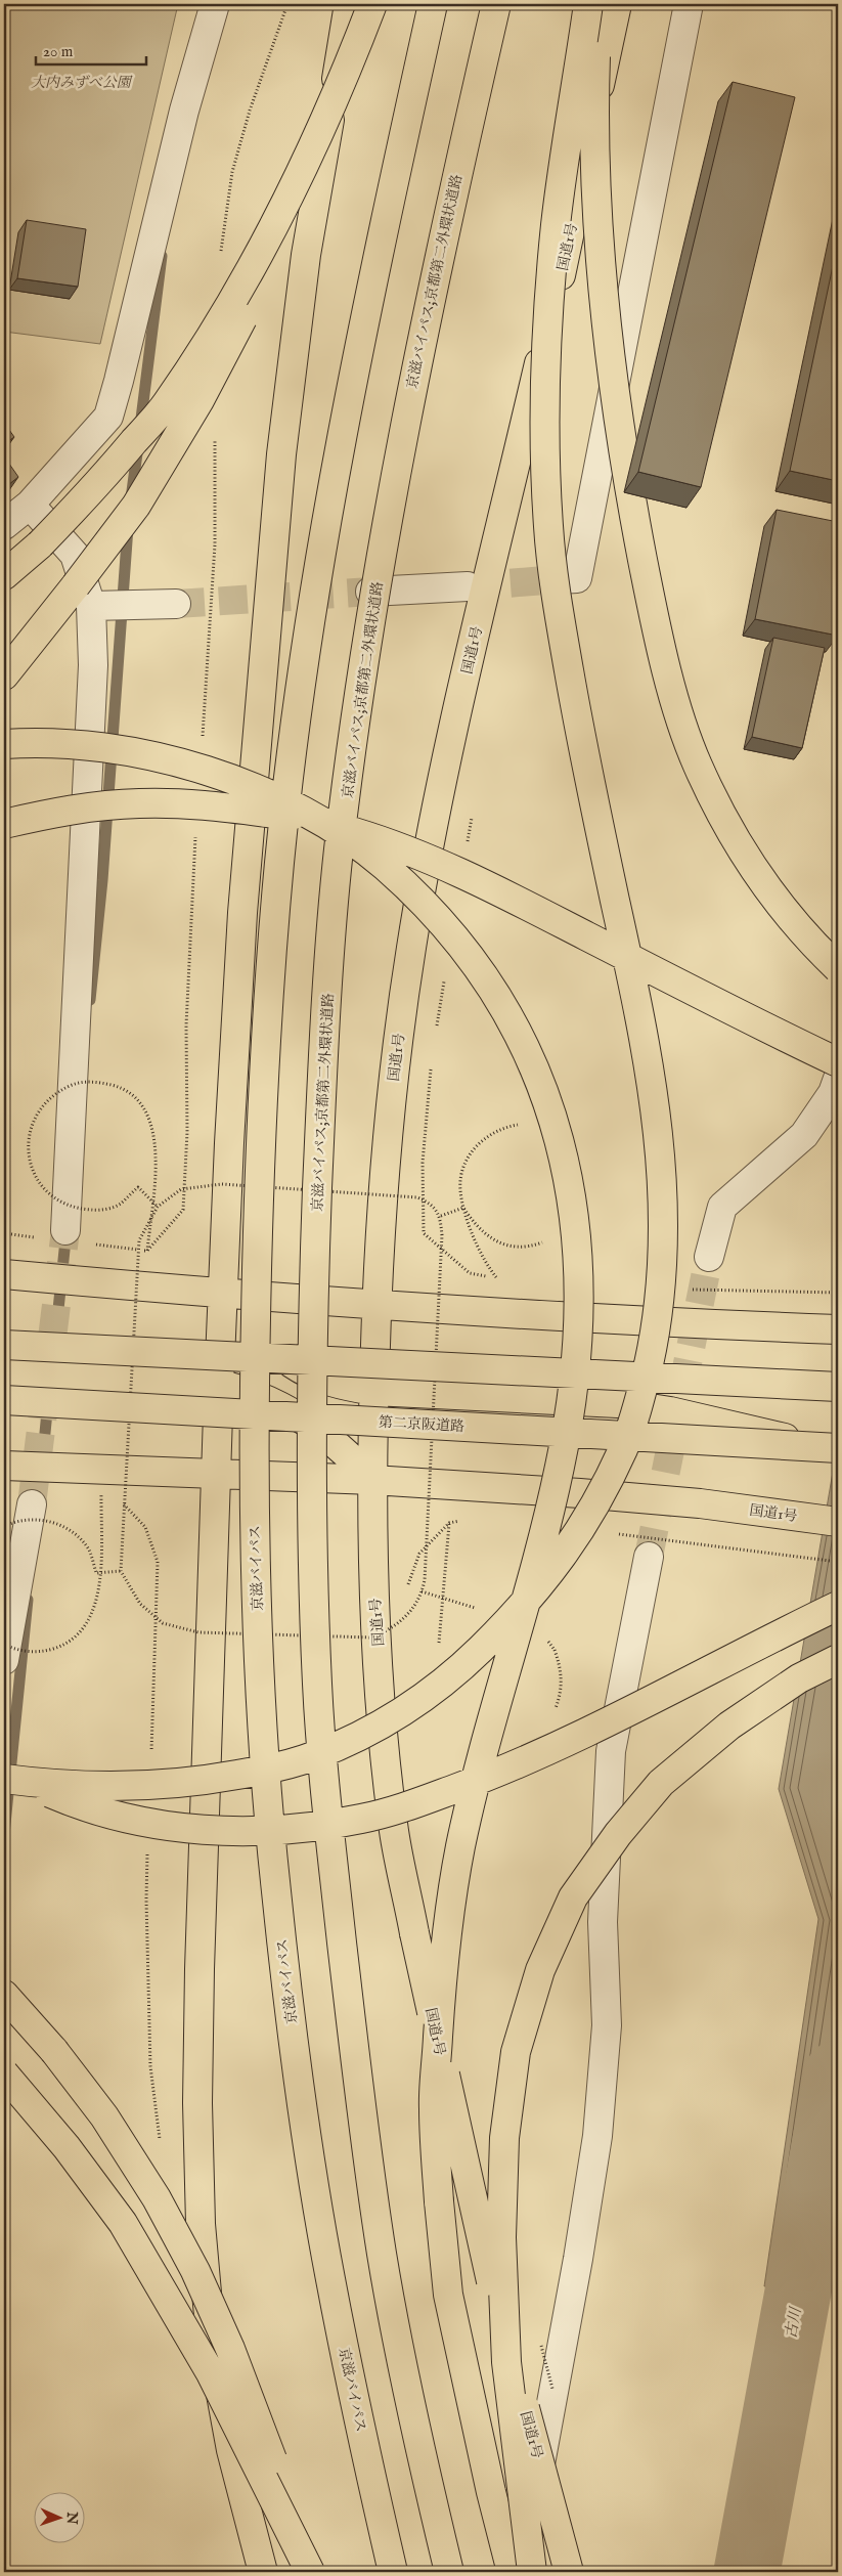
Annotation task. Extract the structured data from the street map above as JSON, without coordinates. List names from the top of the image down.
{
  "streets": {
    "highway": [
      "国道1号",
      "京滋バイパス;京都第二外環状道路",
      "第二京阪道路",
      "京滋バイパス"
    ]
  },
  "water": ["古川"],
  "parks": ["大内みずべ公園"],
  "scale_bar": "20 m",
  "north": "right"
}
